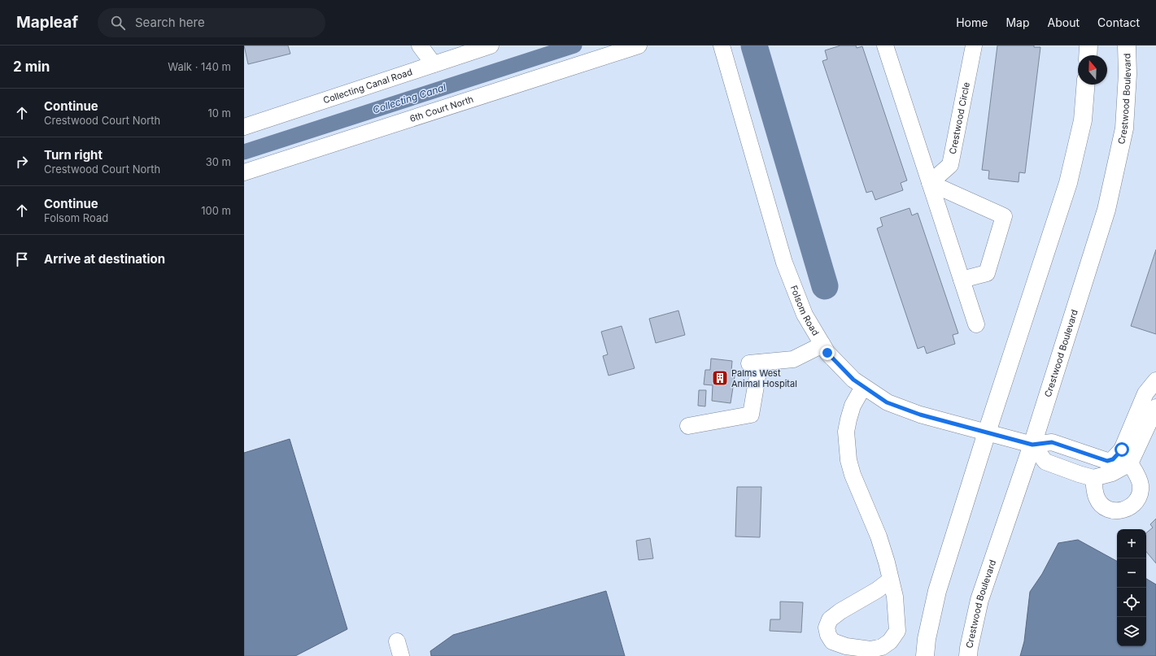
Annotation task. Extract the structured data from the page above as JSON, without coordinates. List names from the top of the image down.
{
  "streets": {
    "main road": ["Crestwood Boulevard"],
    "street": [
      "Collecting Canal Road",
      "6th Court North",
      "Crestwood Circle",
      "Folsom Road"
    ]
  },
  "crossings": [
    ["Crestwood Boulevard", "Folsom Road"]
  ],
  "water": ["Collecting Canal"],
  "places": {
    "building": ["Palms West Animal Hospital"]
  },
  "north": "top",
  "page": {
    "header": "Mapleaf",
    "search": "Search here",
    "nav": [
      "Home",
      "Map",
      "About",
      "Contact"
    ],
    "heading": ["2 min", "Walk · 140 m"],
    "list": [
      ["Continue", "Crestwood Court North", "10 m"],
      ["Turn right", "Crestwood Court North", "30 m"],
      ["Continue", "Folsom Road", "100 m"],
      "Arrive at destination"
    ],
    "map_buttons": ["+", "−"]
  }
}
